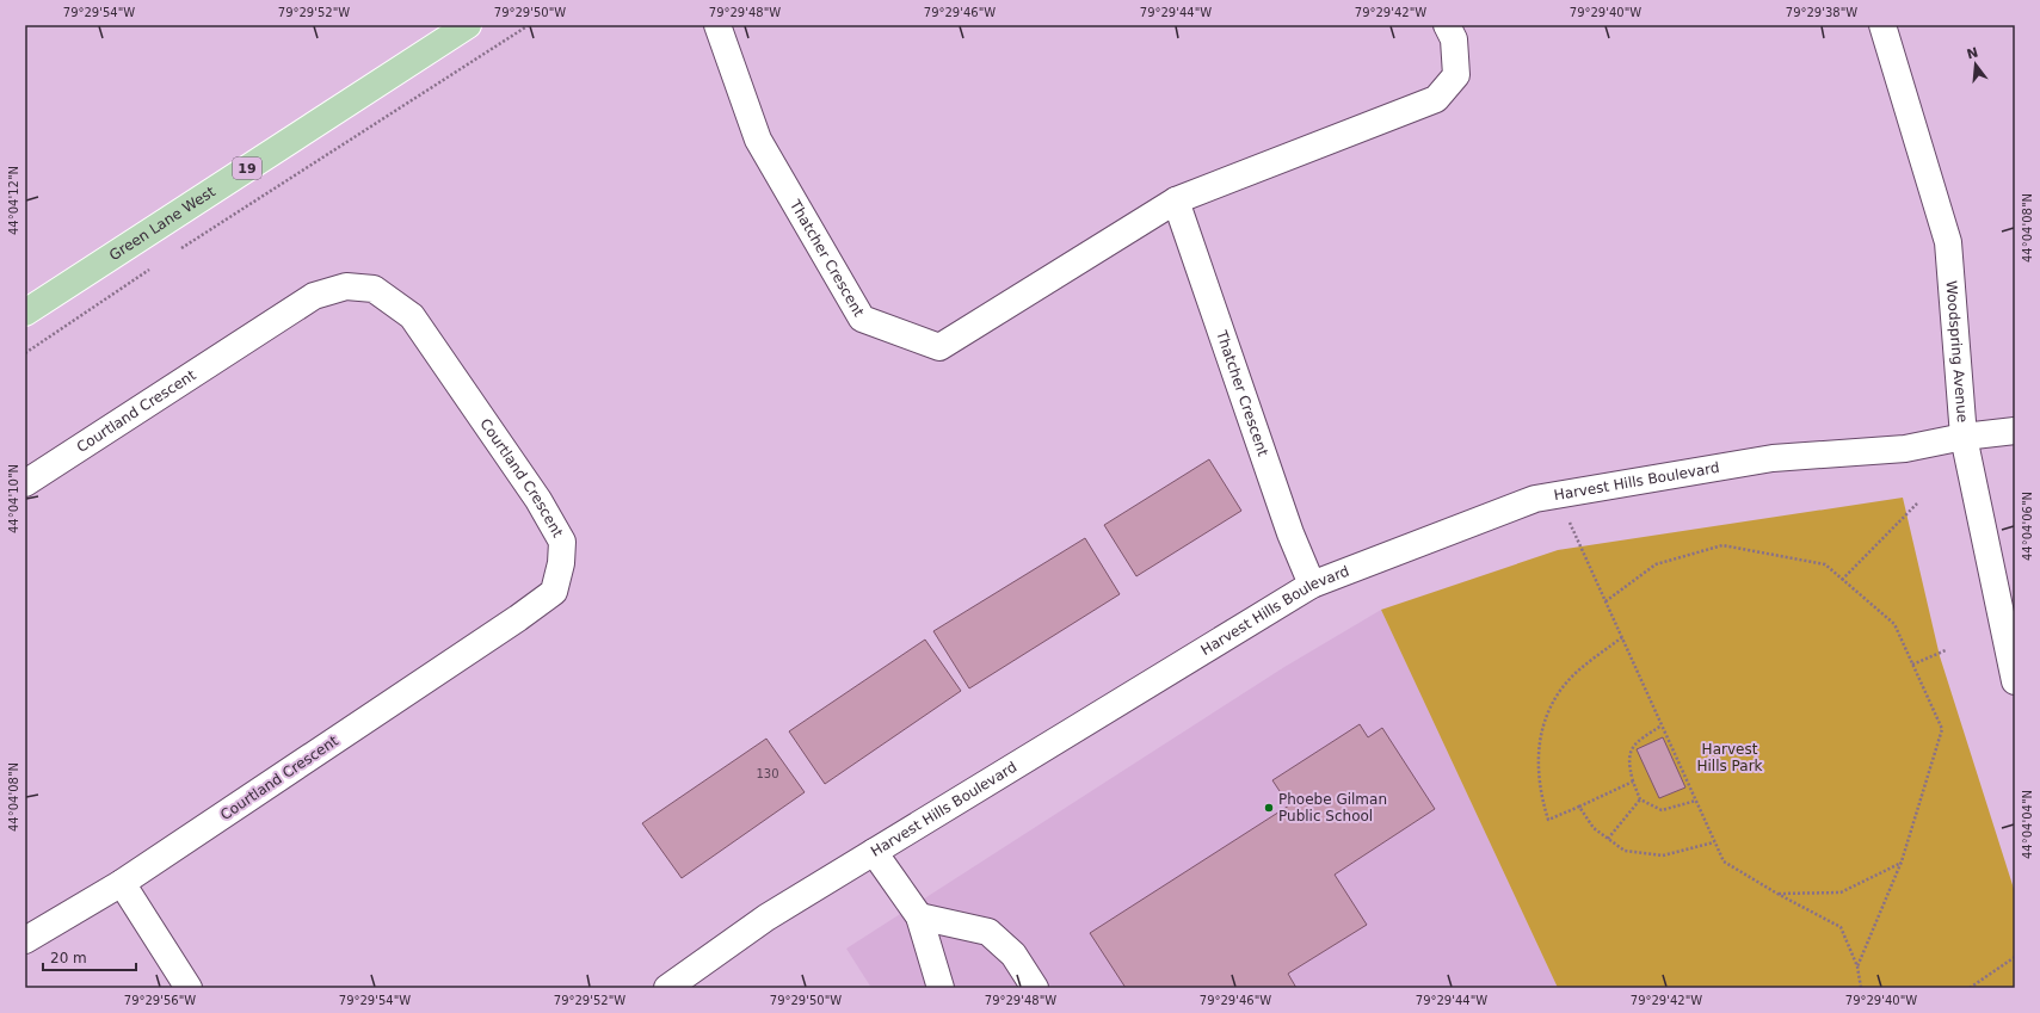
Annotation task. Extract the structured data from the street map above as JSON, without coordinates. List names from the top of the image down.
{
  "streets": {
    "main road": ["19", "Green Lane West"],
    "street": [
      "Thatcher Crescent",
      "Woodspring Avenue",
      "Courtland Crescent",
      "Harvest Hills Boulevard"
    ]
  },
  "crossings": [
    ["Thatcher Crescent", "Harvest Hills Boulevard"],
    ["Woodspring Avenue", "Harvest Hills Boulevard"]
  ],
  "parks": ["Harvest Hills Park"],
  "places": ["Phoebe Gilman Public School"],
  "house_numbers": ["130"],
  "scale_bar": "20 m",
  "north": "top",
  "coordinates": [
    "79°29'54\"W",
    "79°29'52\"W",
    "79°29'50\"W",
    "79°29'48\"W",
    "79°29'46\"W",
    "79°29'44\"W",
    "79°29'42\"W",
    "79°29'40\"W",
    "79°29'38\"W",
    "44°04'12\"N",
    "44°04'08\"N",
    "44°04'10\"N",
    "44°04'06\"N",
    "44°04'04\"N",
    "79°29'56\"W"
  ]
}
